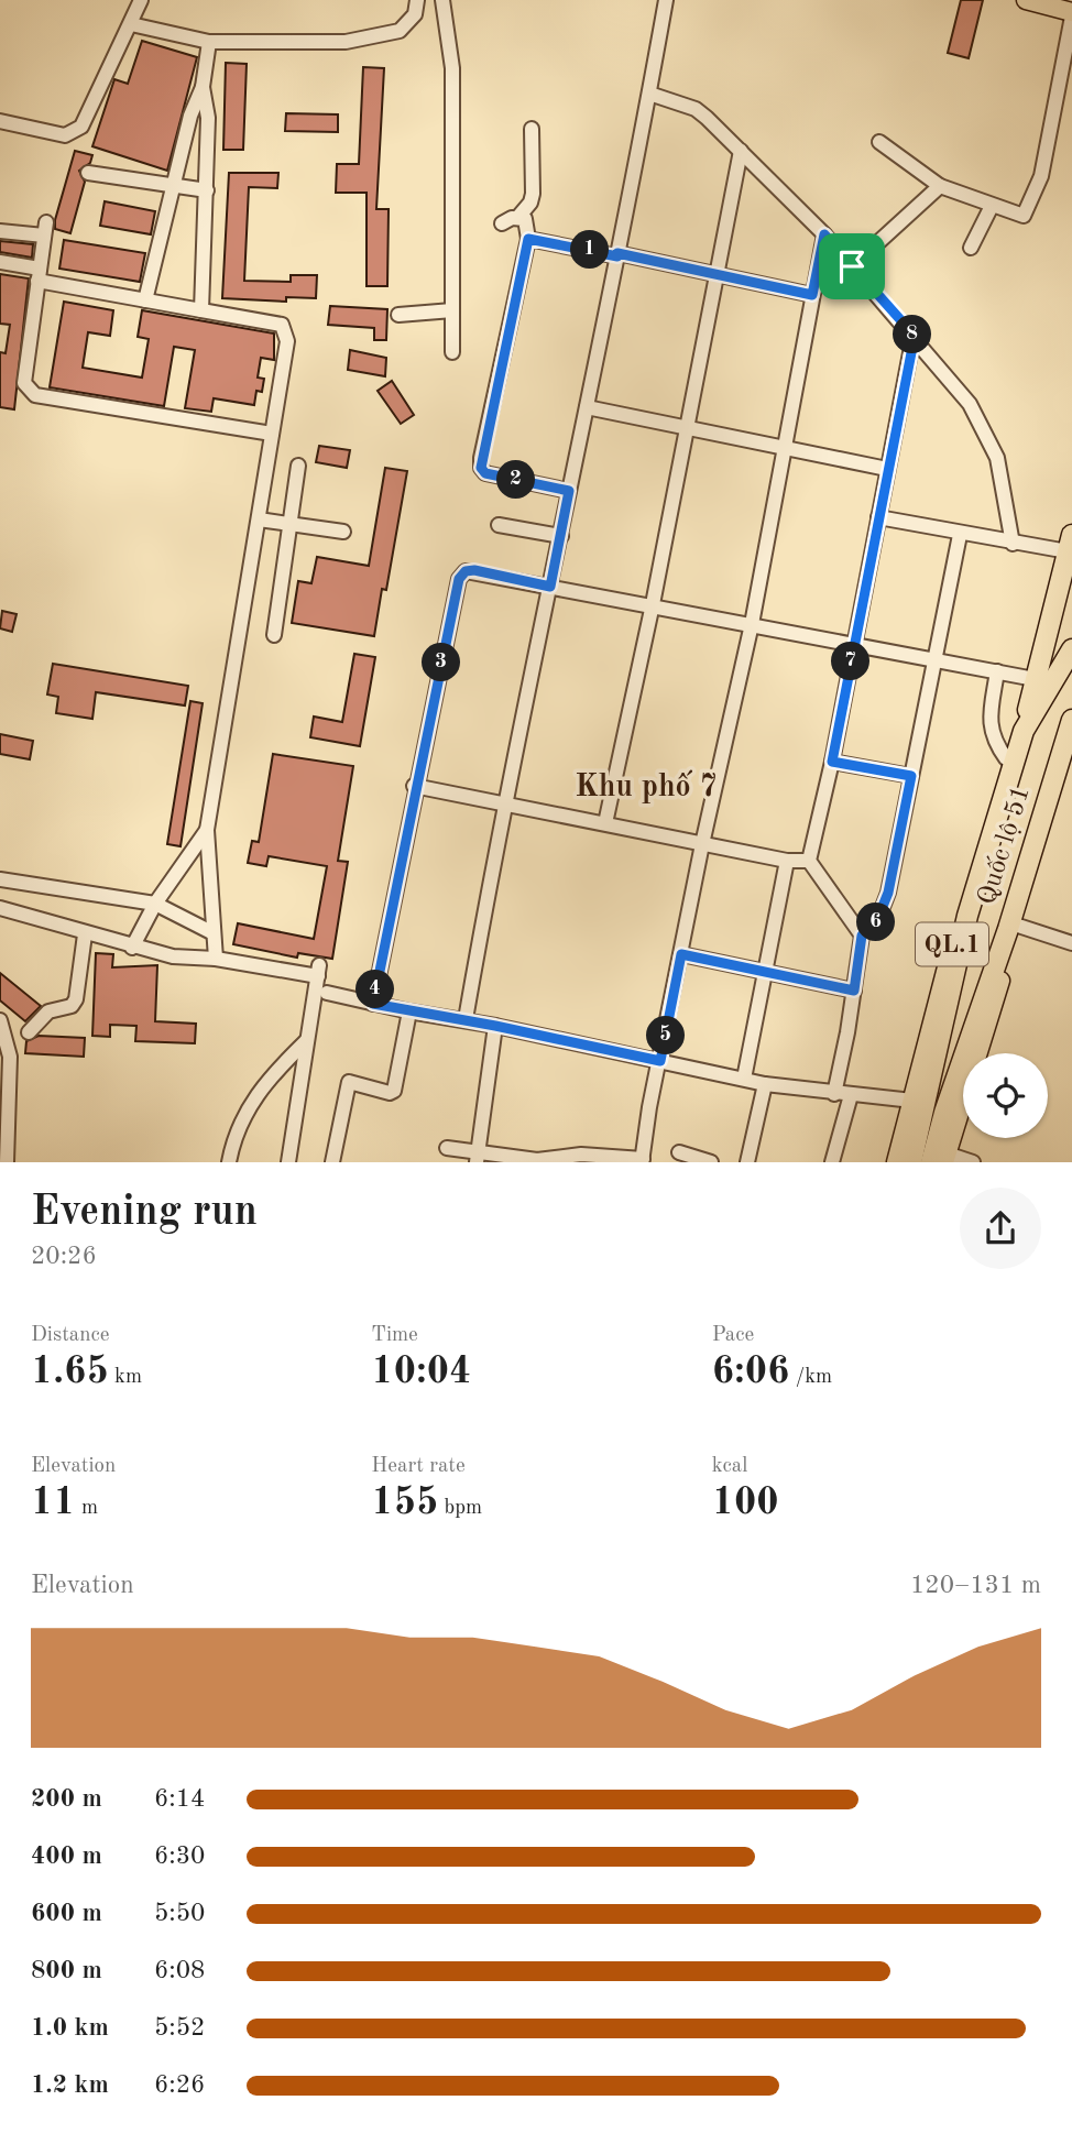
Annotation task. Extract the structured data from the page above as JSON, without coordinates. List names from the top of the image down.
{
  "streets": {
    "highway": ["Quốc lộ 51", "QL.1"]
  },
  "crossings": [
    ["Quốc lộ 51", "QL.1"]
  ],
  "districts": ["Khu phố 7"],
  "page": {
    "pins": [
      "1",
      "8",
      "2",
      "7",
      "3",
      "6",
      "4",
      "5"
    ],
    "heading": ["Evening run", "20:26"],
    "stats": [
      ["Distance", "1.65 km"],
      ["Time", "10:04"],
      ["Pace", "6:06 /km"],
      ["Elevation", "11 m"],
      ["Heart rate", "155 bpm"],
      ["kcal", "100"]
    ],
    "chart": ["Elevation", "120–131 m"],
    "list": [
      {
        "name": "200 m",
        "note": "6:14"
      },
      {
        "name": "400 m",
        "note": "6:30"
      },
      {
        "name": "600 m",
        "note": "5:50"
      },
      {
        "name": "800 m",
        "note": "6:08"
      },
      {
        "name": "1.0 km",
        "note": "5:52"
      },
      {
        "name": "1.2 km",
        "note": "6:26"
      }
    ]
  }
}
